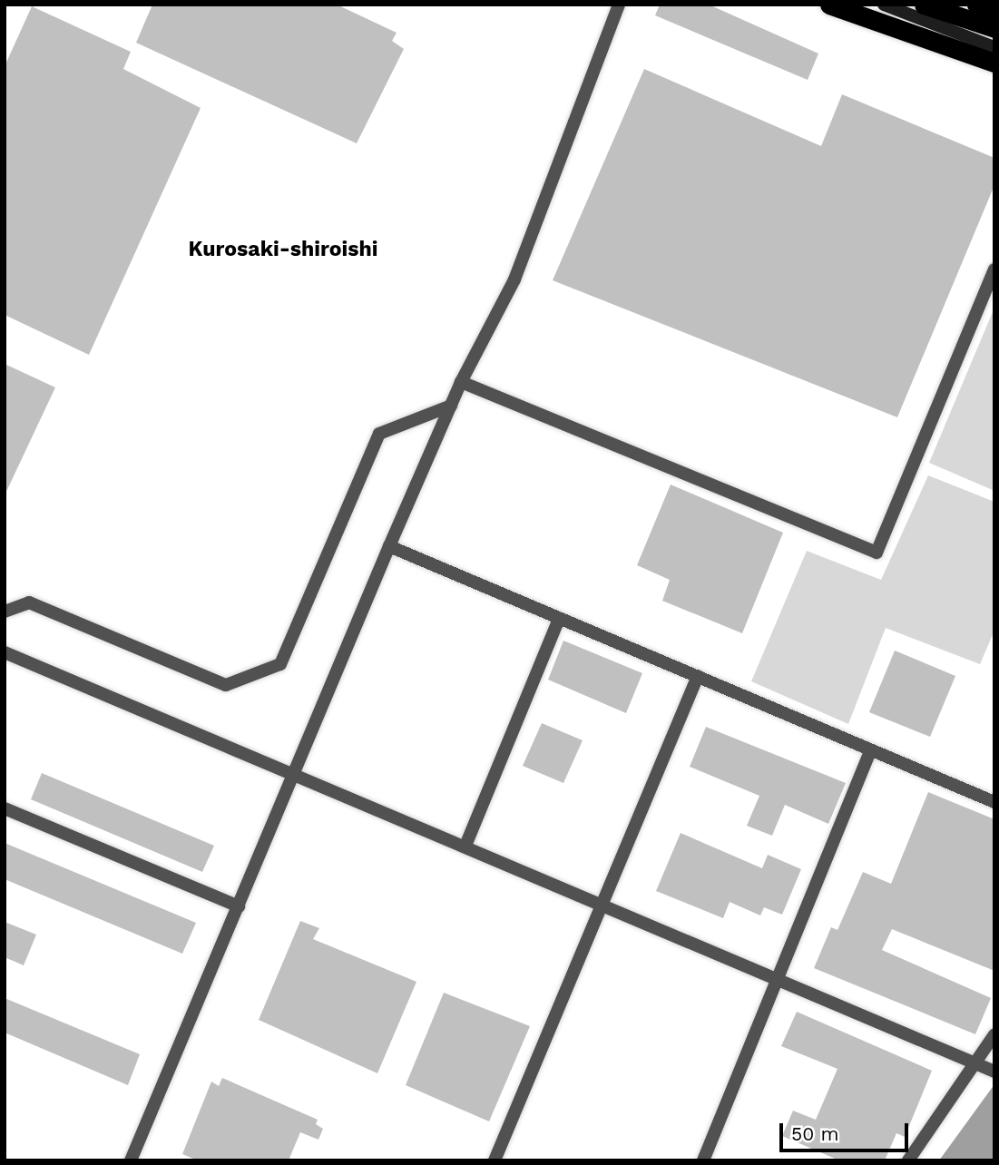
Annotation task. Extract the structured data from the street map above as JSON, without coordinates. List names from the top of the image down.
{
  "districts": ["Kurosaki-shiroishi"],
  "scale_bar": "50 m"
}
